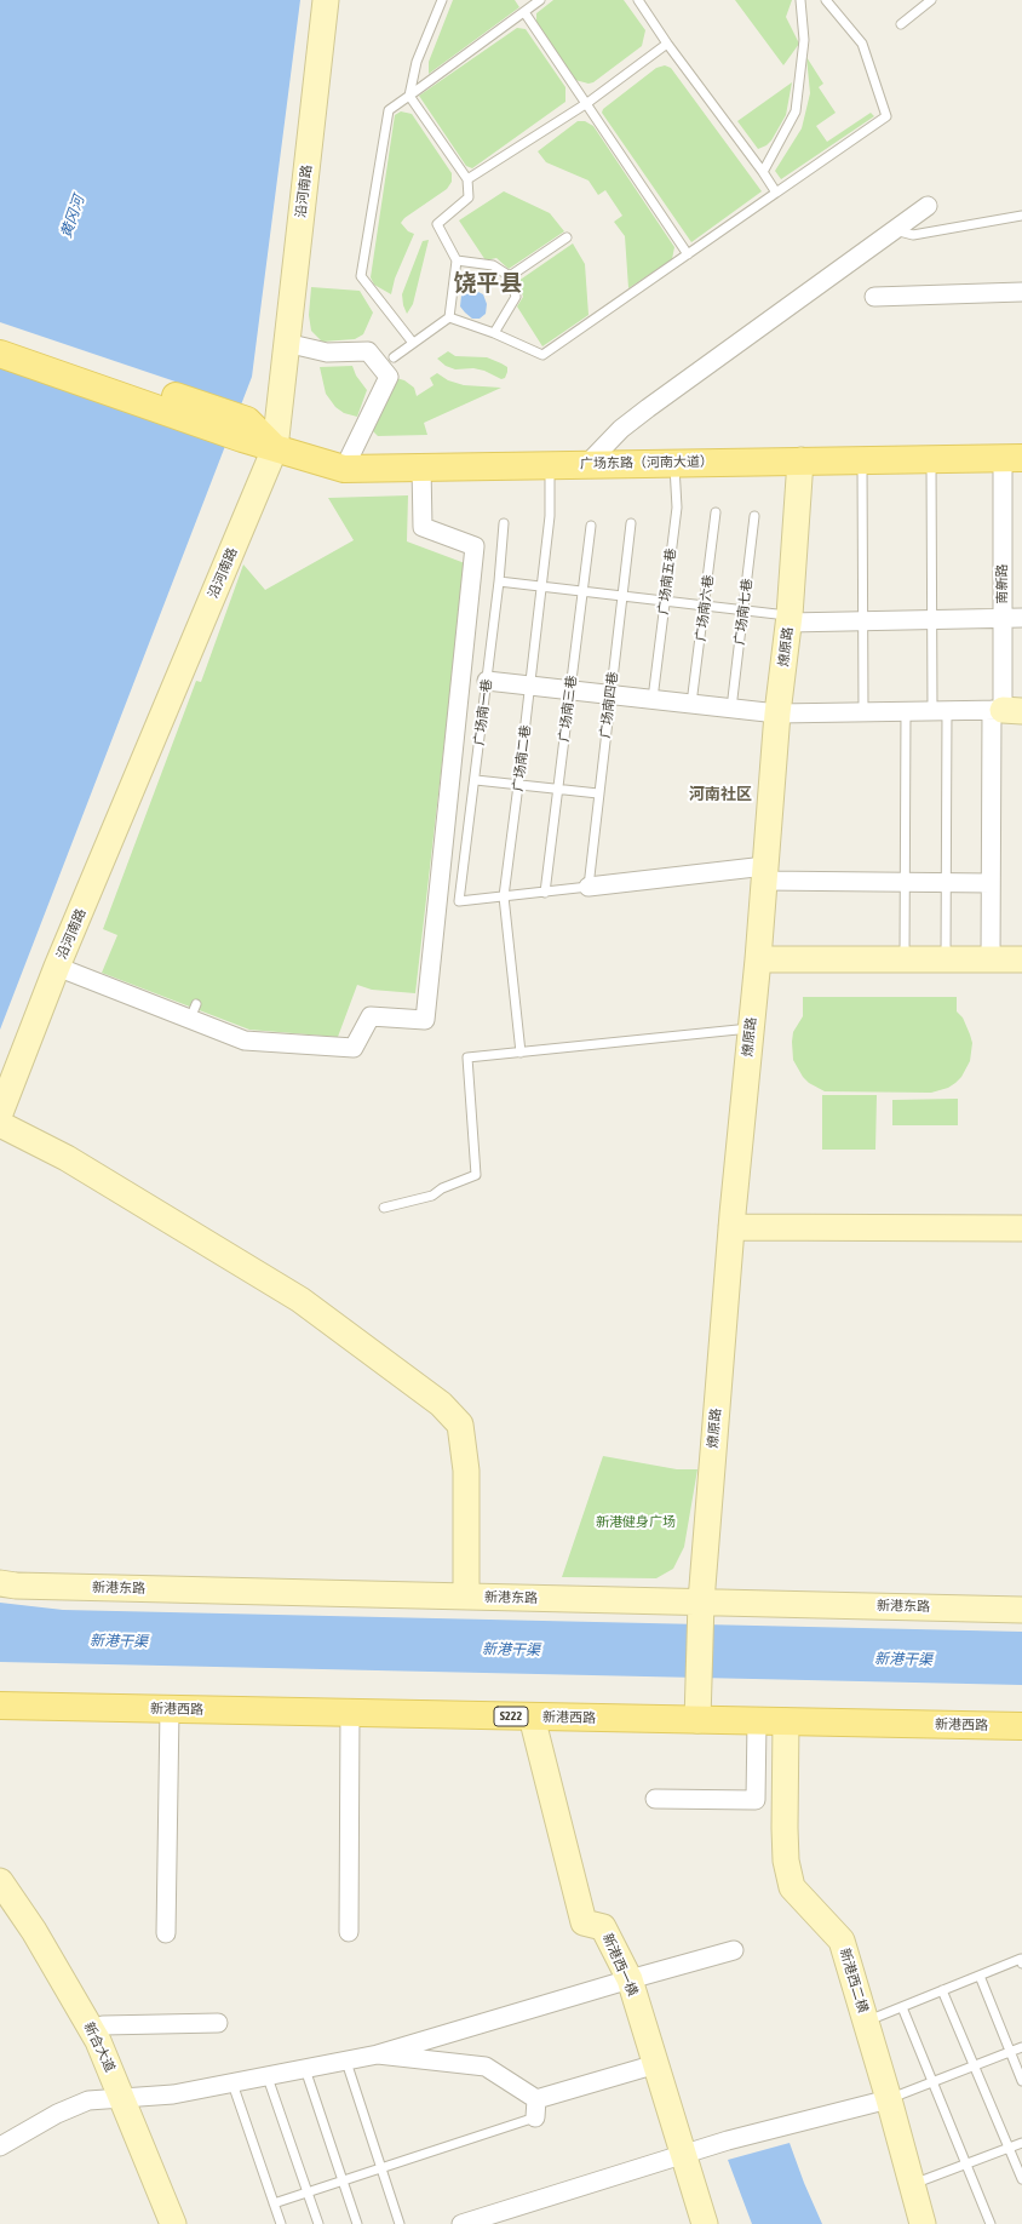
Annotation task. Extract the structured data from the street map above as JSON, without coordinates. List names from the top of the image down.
{
  "streets": {
    "main road": [
      "沿河南路",
      "广场东路（河南大道）",
      "燎原路",
      "新港东路",
      "新港西路",
      "S222",
      "新港西一横",
      "新港西二横",
      "新合大道"
    ],
    "street": ["南新路"],
    "lane": [
      "广场南五巷",
      "广场南六巷",
      "广场南七巷",
      "广场南四巷",
      "广场南三巷",
      "广场南一巷",
      "广场南二巷"
    ]
  },
  "crossings": [
    ["沿河南路", "广场东路（河南大道）"],
    ["广场东路（河南大道）", "广场南五巷"],
    ["广场东路（河南大道）", "南新路"],
    ["广场东路（河南大道）", "燎原路"],
    ["广场东路（河南大道）", "广场南二巷"],
    ["燎原路", "新港东路"],
    ["燎原路", "新港西路"],
    ["广场南一巷", "广场南二巷"],
    ["新港西路", "新港西一横"],
    ["新港西路", "新港西二横"]
  ],
  "districts": ["饶平县", "河南社区"],
  "water": ["黄冈河", "新港干渠"],
  "parks": ["新港健身广场"]
}
